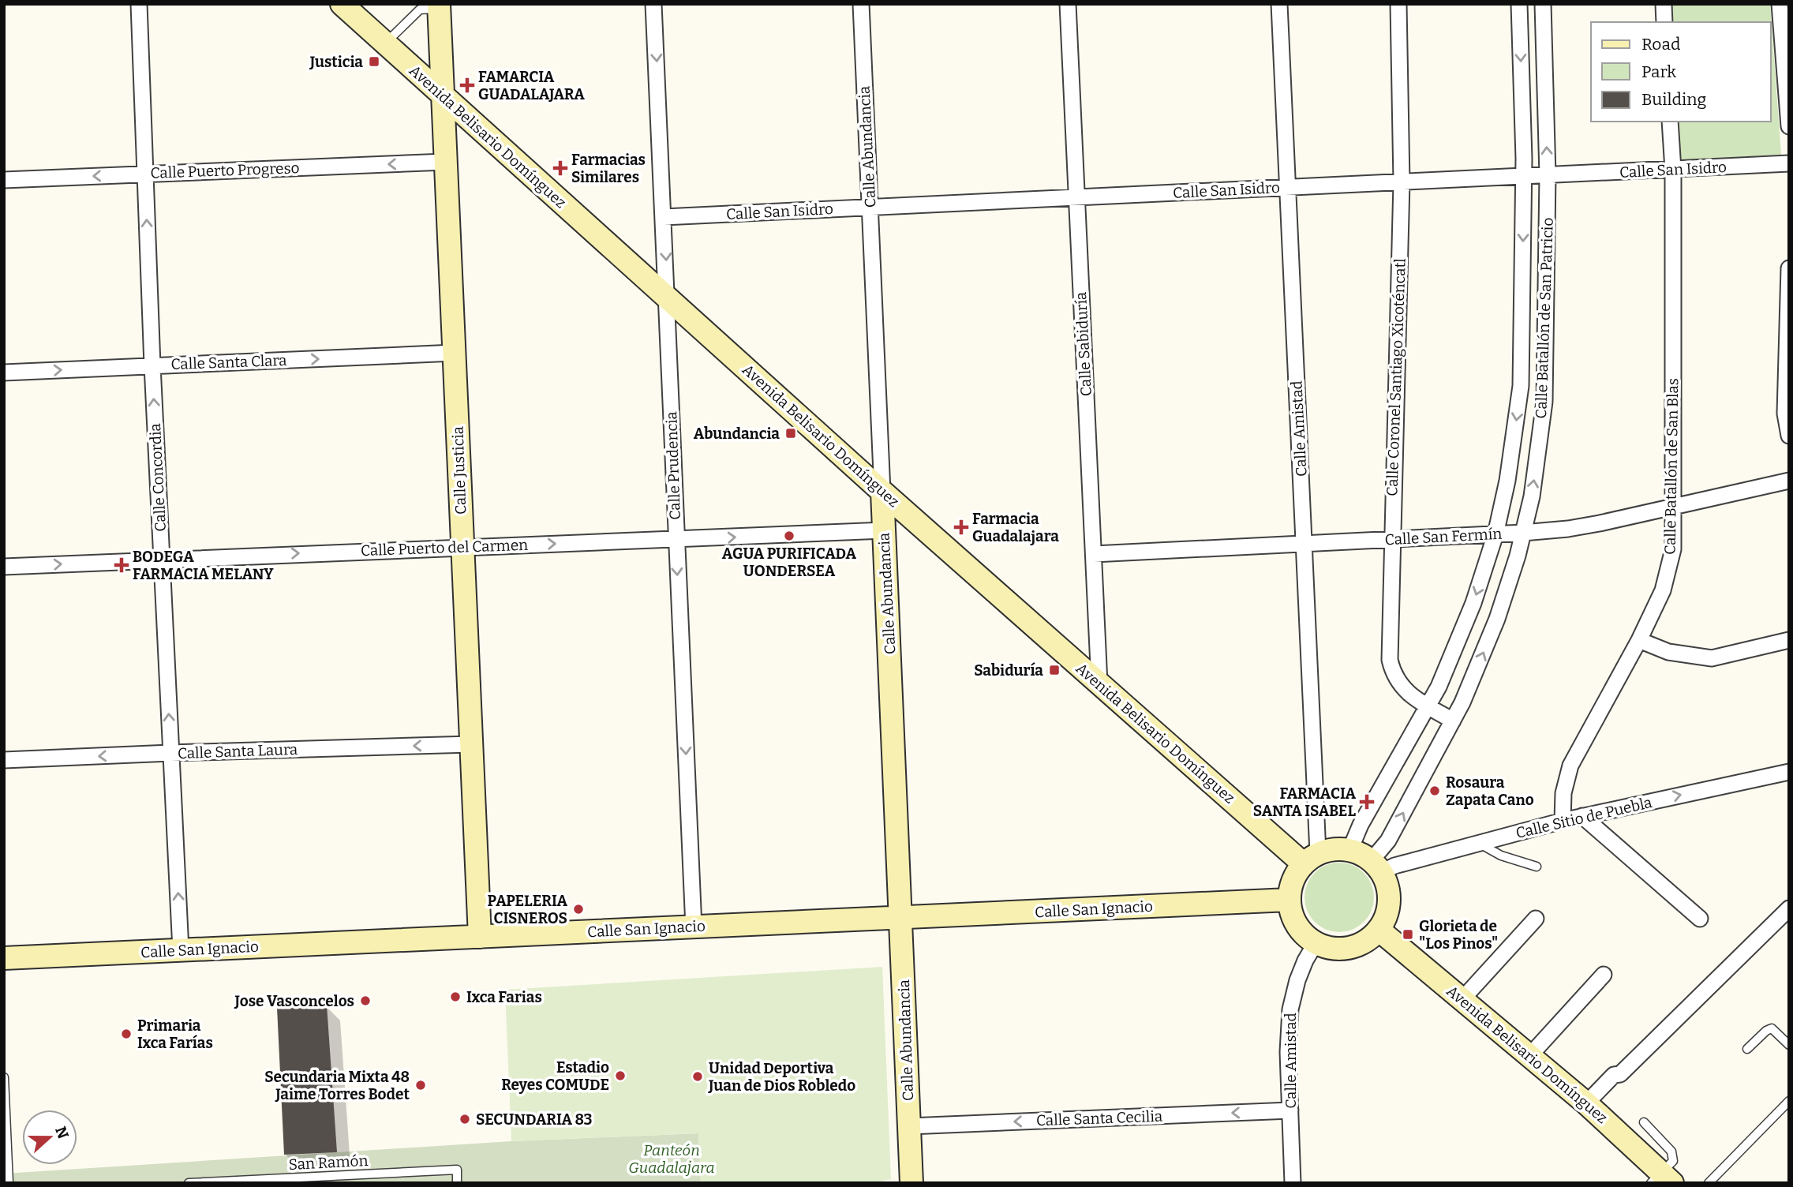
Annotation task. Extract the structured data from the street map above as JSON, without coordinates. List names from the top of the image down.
{
  "streets": {
    "street": [
      "Avenida Belisario Domínguez",
      "Calle Abundancia",
      "Calle San Isidro",
      "Calle Puerto Progreso",
      "Calle Batallón de San Patricio",
      "Calle Sabiduría",
      "Calle Santa Clara",
      "Calle Coronel Santiago Xicoténcatl",
      "Calle Amistad",
      "Calle Prudencia",
      "Calle Batallón de San Blas",
      "Calle Justicia",
      "Calle Concordia",
      "Calle San Fermín",
      "Calle Puerto del Carmen",
      "Calle Santa Laura",
      "Calle Sitio de Puebla",
      "Calle San Ignacio",
      "Calle Santa Cecilia"
    ],
    "lane": ["San Ramón"]
  },
  "crossings": [
    ["Avenida Belisario Domínguez", "Calle Abundancia"],
    ["Avenida Belisario Domínguez", "Calle Batallón de San Patricio"],
    ["Avenida Belisario Domínguez", "Calle Sabiduría"],
    ["Avenida Belisario Domínguez", "Calle Amistad"],
    ["Avenida Belisario Domínguez", "Calle Prudencia"],
    ["Avenida Belisario Domínguez", "Calle Justicia"],
    ["Avenida Belisario Domínguez", "Calle Sitio de Puebla"],
    ["Avenida Belisario Domínguez", "Calle San Ignacio"],
    ["Calle Abundancia", "Calle San Isidro"],
    ["Calle Abundancia", "Calle Puerto del Carmen"],
    ["Calle Abundancia", "Calle San Ignacio"],
    ["Calle Abundancia", "Calle Santa Cecilia"],
    ["Calle San Isidro", "Calle Batallón de San Patricio"],
    ["Calle San Isidro", "Calle Sabiduría"],
    ["Calle San Isidro", "Calle Coronel Santiago Xicoténcatl"],
    ["Calle San Isidro", "Calle Amistad"],
    ["Calle San Isidro", "Calle Prudencia"],
    ["Calle San Isidro", "Calle Batallón de San Blas"],
    ["Calle Puerto Progreso", "Calle Justicia"],
    ["Calle Puerto Progreso", "Calle Concordia"],
    ["Calle Batallón de San Patricio", "Calle Coronel Santiago Xicoténcatl"],
    ["Calle Batallón de San Patricio", "Calle Amistad"],
    ["Calle Batallón de San Patricio", "Calle San Fermín"],
    ["Calle Batallón de San Patricio", "Calle Sitio de Puebla"],
    ["Calle Batallón de San Patricio", "Calle San Ignacio"],
    ["Calle Sabiduría", "Calle San Fermín"],
    ["Calle Santa Clara", "Calle Justicia"],
    ["Calle Santa Clara", "Calle Concordia"],
    ["Calle Coronel Santiago Xicoténcatl", "Calle San Fermín"],
    ["Calle Amistad", "Calle San Fermín"],
    ["Calle Amistad", "Calle Sitio de Puebla"],
    ["Calle Amistad", "Calle San Ignacio"],
    ["Calle Amistad", "Calle Santa Cecilia"],
    ["Calle Prudencia", "Calle Puerto del Carmen"],
    ["Calle Prudencia", "Calle San Ignacio"],
    ["Calle Batallón de San Blas", "Calle San Fermín"],
    ["Calle Batallón de San Blas", "Calle Sitio de Puebla"],
    ["Calle Justicia", "Calle Puerto del Carmen"],
    ["Calle Justicia", "Calle Santa Laura"],
    ["Calle Justicia", "Calle San Ignacio"],
    ["Calle Concordia", "Calle Puerto del Carmen"],
    ["Calle Concordia", "Calle Santa Laura"],
    ["Calle Concordia", "Calle San Ignacio"],
    ["Calle Sitio de Puebla", "Calle San Ignacio"]
  ],
  "one_way": [
    "Calle Puerto Progreso",
    "Calle Santa Clara",
    "Calle Prudencia",
    "Calle Concordia",
    "Calle Puerto del Carmen",
    "Calle Santa Laura",
    "Calle Santa Cecilia"
  ],
  "parks": ["Panteón Guadalajara"],
  "places": {
    "transit": [
      "Justicia",
      "Abundancia",
      "Sabiduría",
      "Glorieta de \"Los Pinos\""
    ],
    "health": [
      "FAMARCIA GUADALAJARA",
      "Farmacias Similares",
      "Farmacia Guadalajara",
      "BODEGA FARMACIA MELANY",
      "FARMACIA SANTA ISABEL"
    ],
    "other": [
      "AGUA PURIFICADA UONDERSEA",
      "Rosaura Zapata Cano",
      "PAPELERIA CISNEROS",
      "Ixca Farias",
      "Jose Vasconcelos",
      "Primaria Ixca Farías",
      "Estadio Reyes COMUDE",
      "Unidad Deportiva Juan de Dios Robledo",
      "Secundaria Mixta 48 Jaime Torres Bodet",
      "SECUNDARIA 83"
    ]
  },
  "legend": ["Road", "Park", "Building"],
  "north": "right"
}
